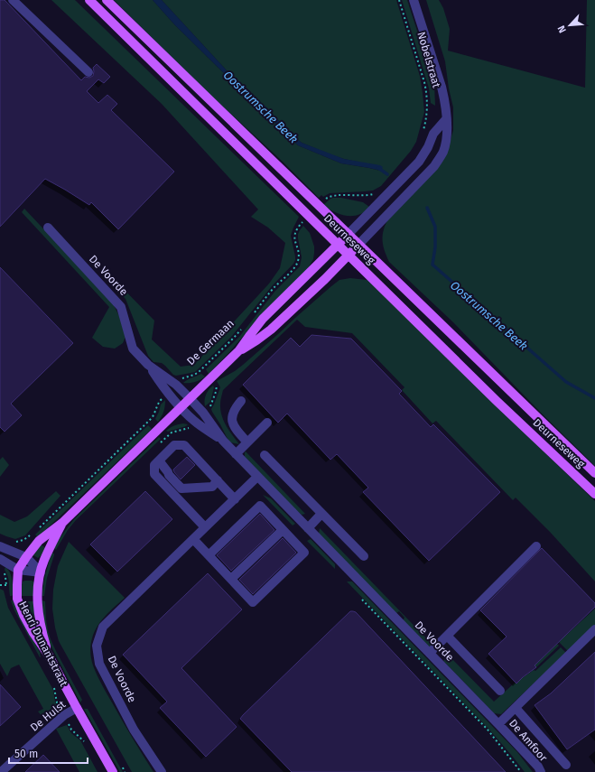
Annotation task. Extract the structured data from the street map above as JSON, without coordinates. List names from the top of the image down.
{
  "streets": {
    "main road": ["Deurneseweg", "De Germaan", "Henri Dunantstraat"],
    "street": [
      "Nobelstraat",
      "De Voorde",
      "De Hulst",
      "De Amfoor"
    ]
  },
  "crossings": [
    ["Nobelstraat", "Deurneseweg"],
    ["Nobelstraat", "De Germaan"],
    ["Deurneseweg", "De Germaan"],
    ["De Voorde", "De Germaan"],
    ["De Voorde", "De Amfoor"],
    ["De Germaan", "Henri Dunantstraat"],
    ["Henri Dunantstraat", "De Hulst"]
  ],
  "water": ["Oostrumsche Beek"],
  "scale_bar": "50 m",
  "north": "bottom left"
}
